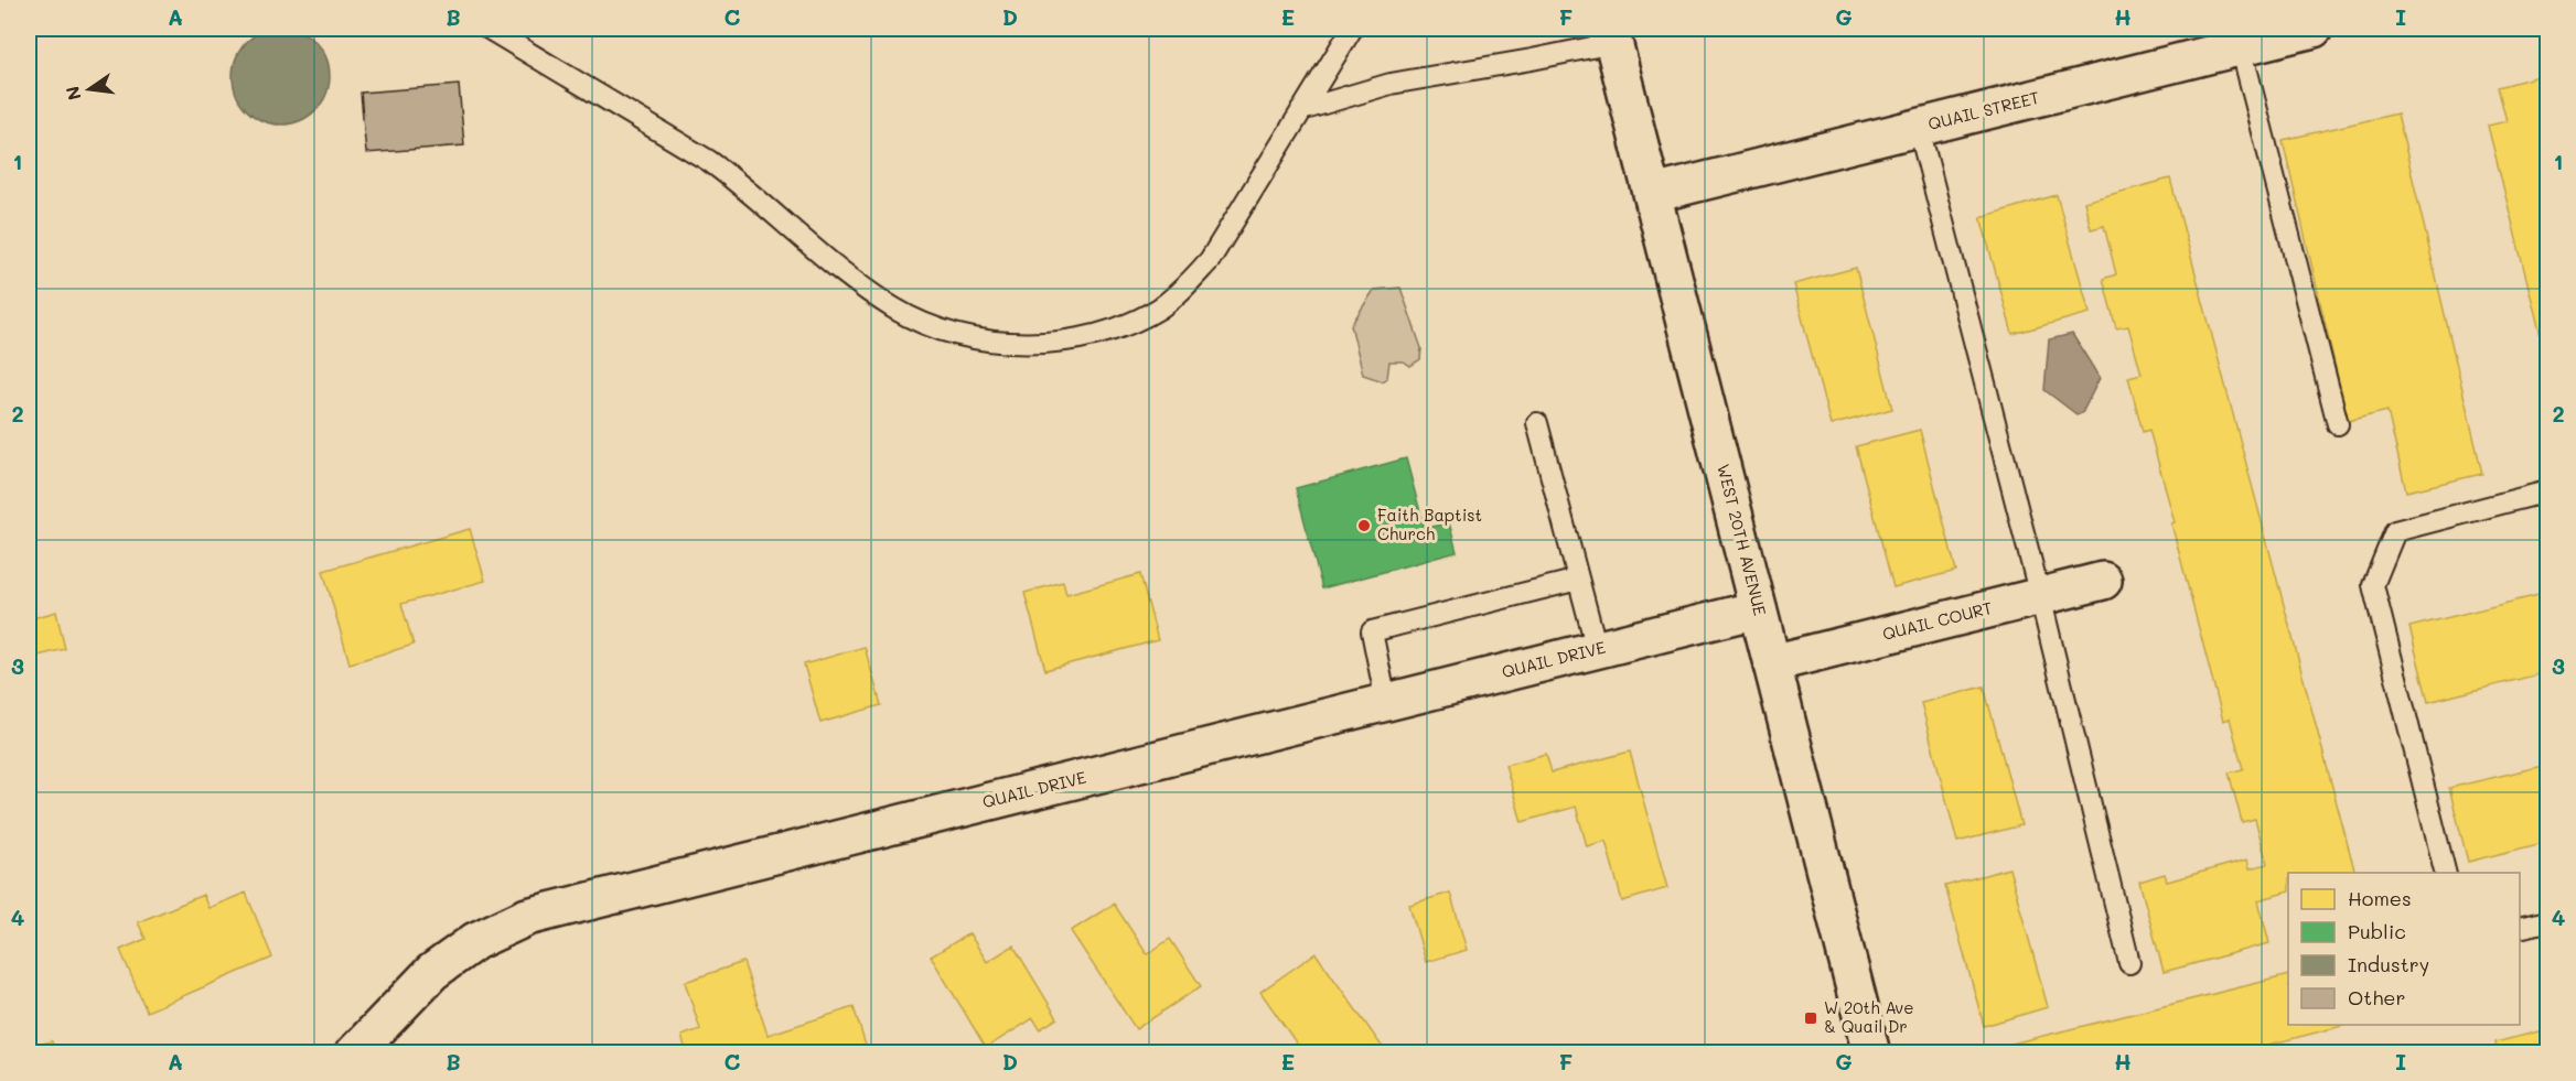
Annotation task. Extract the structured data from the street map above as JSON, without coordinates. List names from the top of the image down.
{
  "streets": {
    "street": [
      "QUAIL STREET",
      "WEST 20TH AVENUE",
      "QUAIL COURT",
      "QUAIL DRIVE"
    ]
  },
  "crossings": [
    ["QUAIL STREET", "WEST 20TH AVENUE"],
    ["WEST 20TH AVENUE", "QUAIL COURT"],
    ["WEST 20TH AVENUE", "QUAIL DRIVE"]
  ],
  "places": {
    "other": ["Faith Baptist Church"],
    "transit": ["W 20th Ave & Quail Dr"]
  },
  "legend": [
    "Homes",
    "Public",
    "Industry",
    "Other"
  ],
  "north": "left",
  "grid": {
    "columns": [
      "A",
      "B",
      "C",
      "D",
      "E",
      "F",
      "G",
      "H",
      "I"
    ],
    "rows": [
      "1",
      "2",
      "3",
      "4"
    ]
  }
}
